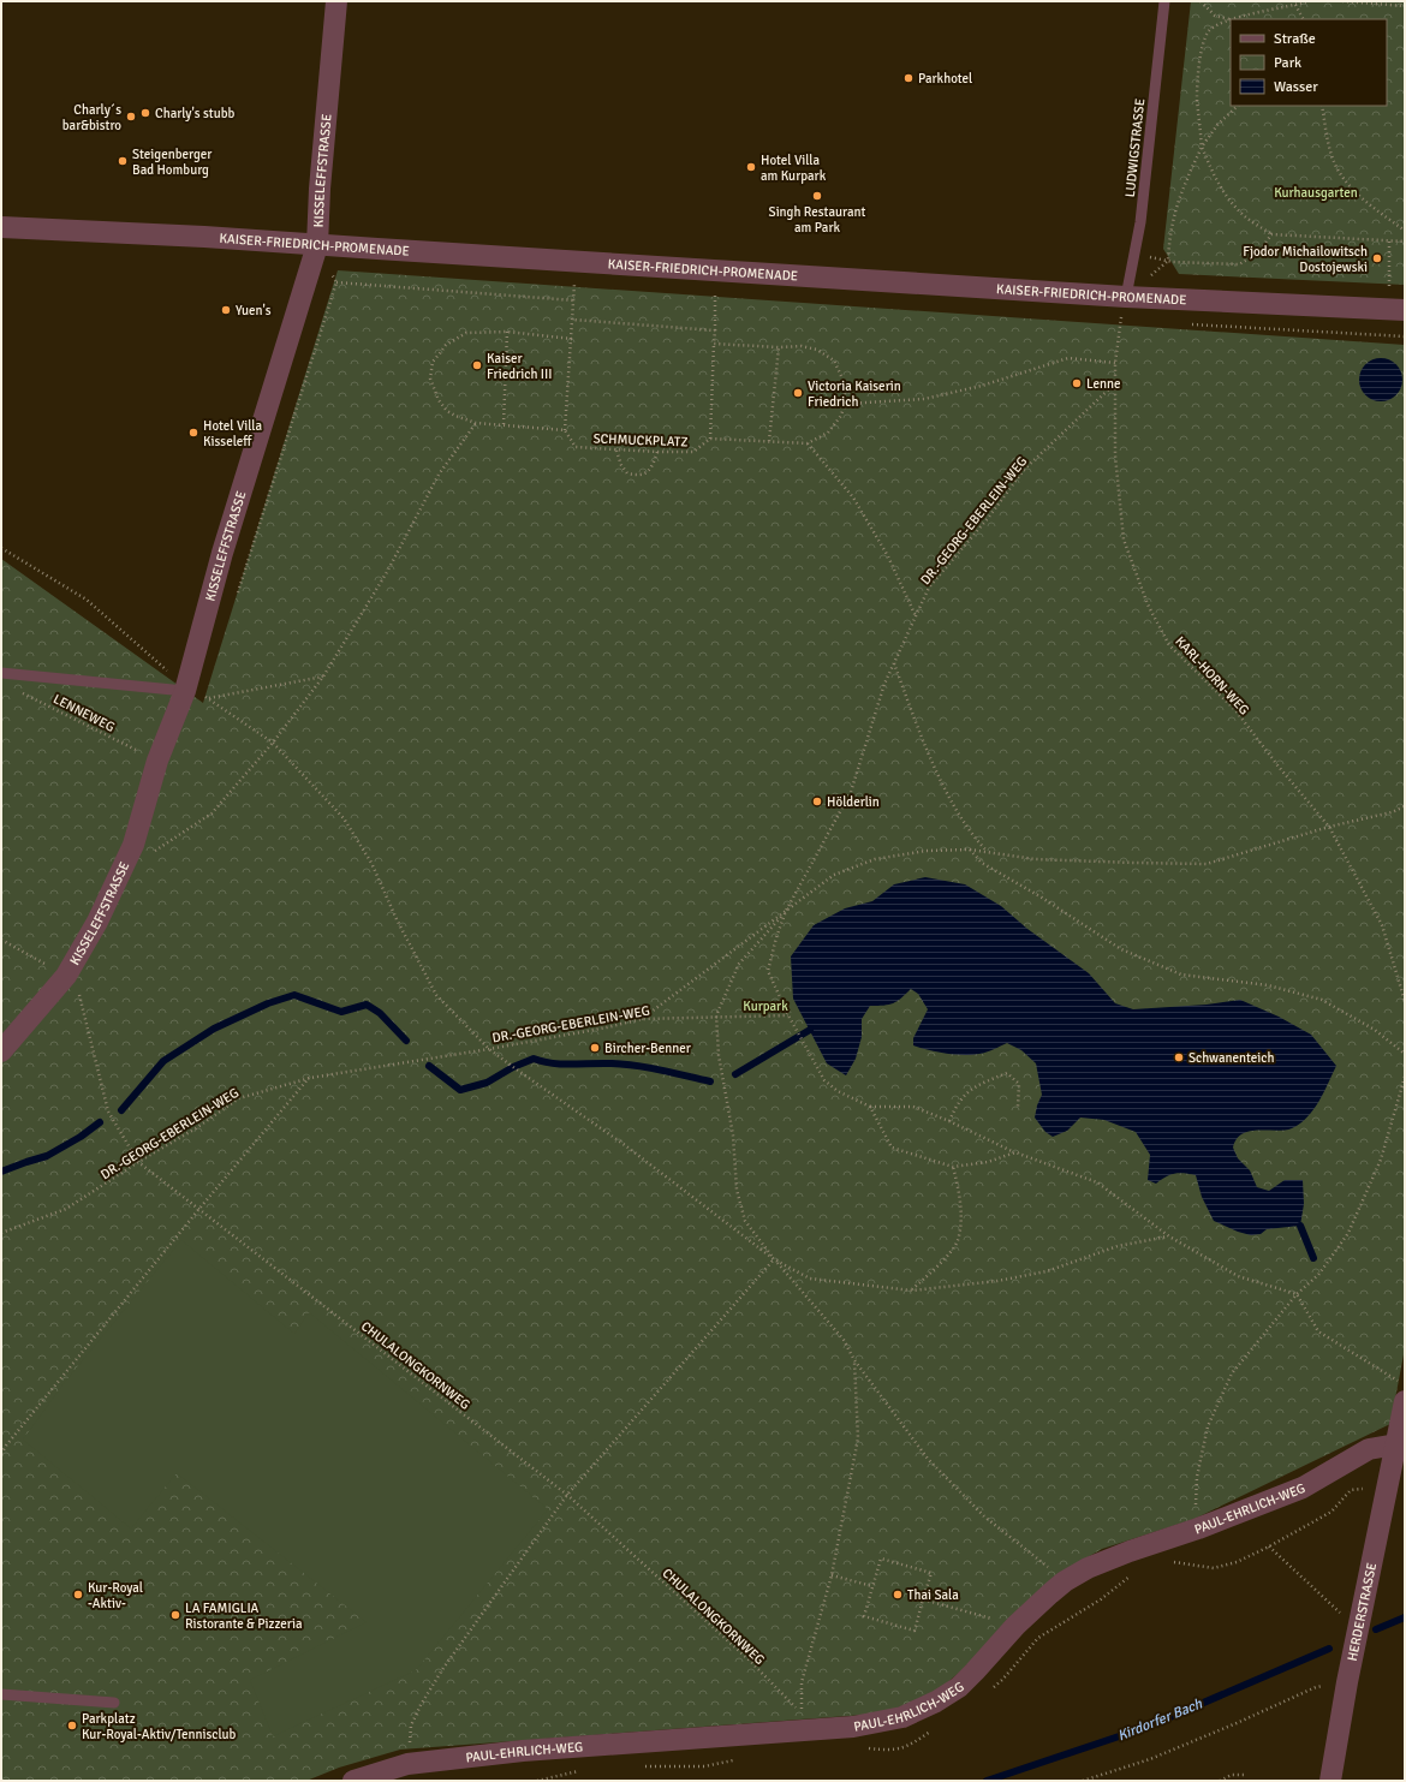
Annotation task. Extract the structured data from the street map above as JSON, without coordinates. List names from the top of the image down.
{
  "streets": {
    "street": [
      "KISSELEFFSTRASSE",
      "KAISER-FRIEDRICH-PROMENADE",
      "PAUL-EHRLICH-WEG",
      "HERDERSTRASSE"
    ],
    "lane": ["LUDWIGSTRASSE"],
    "path": [
      "SCHMUCKPLATZ",
      "DR.-GEORG-EBERLEIN-WEG",
      "KARL-HORN-WEG",
      "LENNEWEG",
      "CHULALONGKORNWEG"
    ]
  },
  "crossings": [
    ["LUDWIGSTRASSE", "KAISER-FRIEDRICH-PROMENADE"],
    ["KISSELEFFSTRASSE", "KAISER-FRIEDRICH-PROMENADE"],
    ["KISSELEFFSTRASSE", "LENNEWEG"],
    ["KISSELEFFSTRASSE", "CHULALONGKORNWEG"],
    ["DR.-GEORG-EBERLEIN-WEG", "KARL-HORN-WEG"],
    ["DR.-GEORG-EBERLEIN-WEG", "CHULALONGKORNWEG"],
    ["PAUL-EHRLICH-WEG", "HERDERSTRASSE"]
  ],
  "water": ["Kirdorfer Bach"],
  "parks": ["Kurhausgarten", "Kurpark"],
  "places": [
    "Parkhotel",
    "Charly's stubb",
    "Charly´s bar&bistro",
    "Steigenberger Bad Homburg",
    "Hotel Villa am Kurpark",
    "Singh Restaurant am Park",
    "Fjodor Michailowitsch Dostojewski",
    "Yuen's",
    "Kaiser Friedrich III",
    "Lenne",
    "Victoria Kaiserin Friedrich",
    "Hotel Villa Kisseleff",
    "Hölderlin",
    "Bircher-Benner",
    "Schwanenteich",
    "Kur-Royal -Aktiv-",
    "Thai Sala",
    "LA FAMIGLIA Ristorante & Pizzeria",
    "Parkplatz Kur-Royal-Aktiv/Tennisclub"
  ],
  "legend": ["Straße", "Park", "Wasser"]
}
